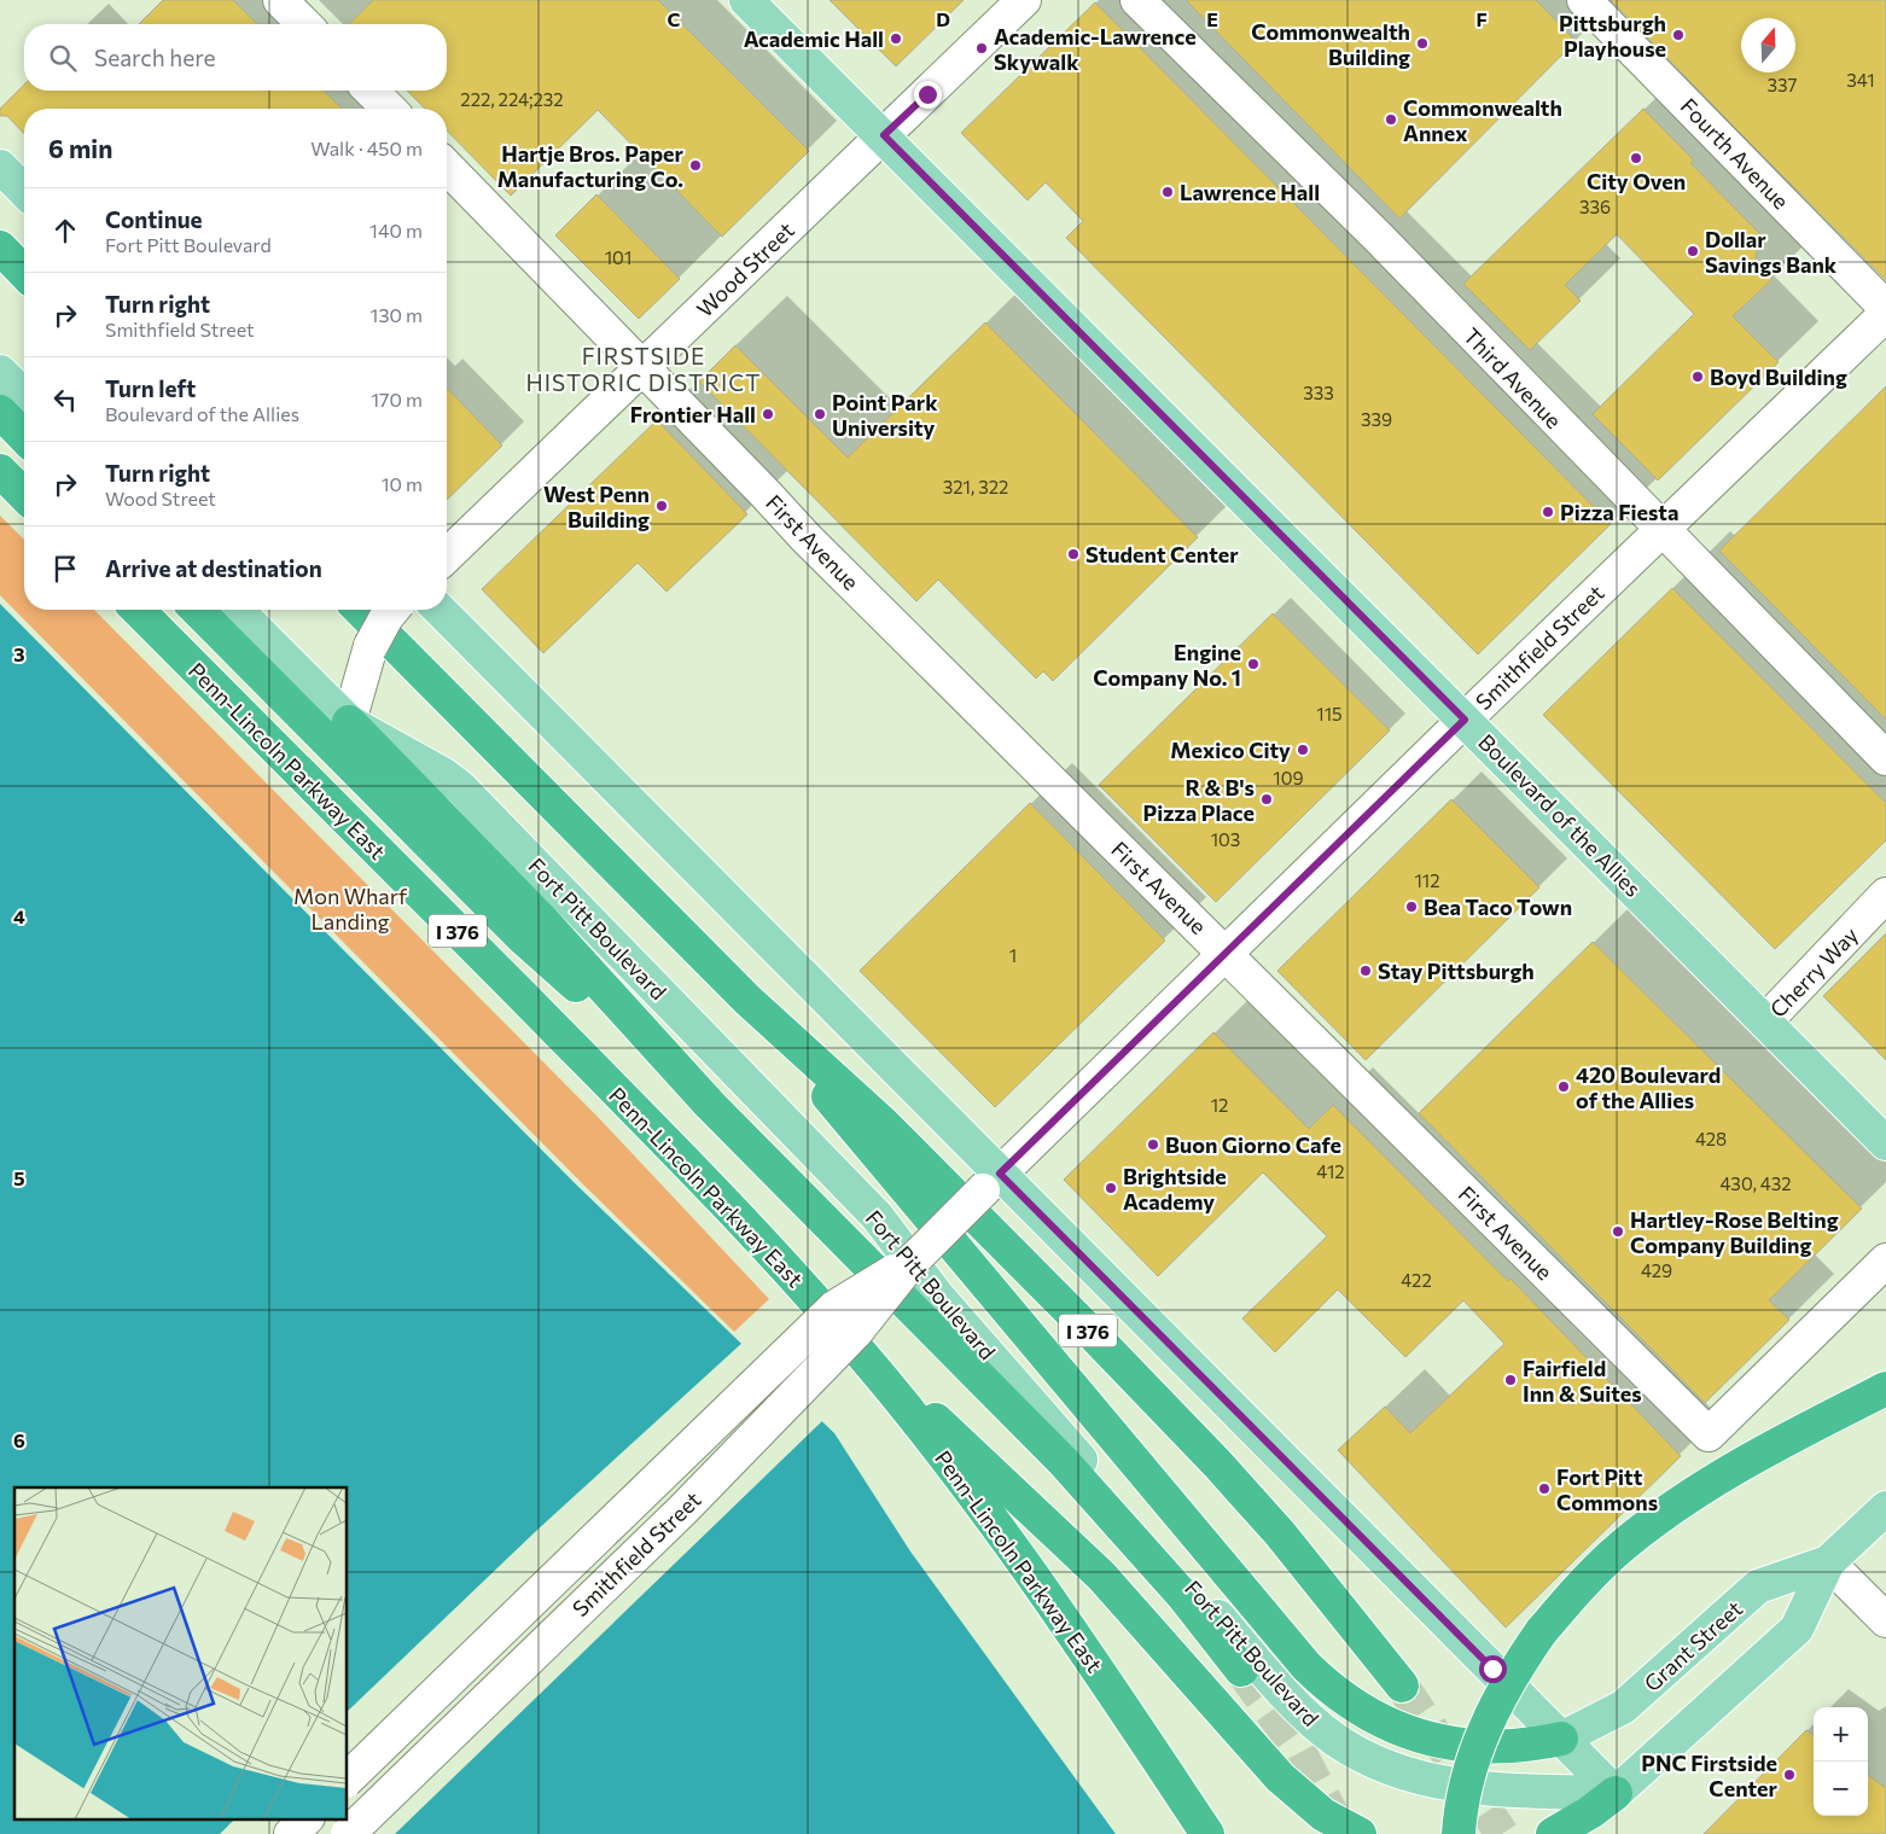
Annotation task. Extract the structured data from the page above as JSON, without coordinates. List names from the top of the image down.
{
  "streets": {
    "highway": ["Penn-Lincoln Parkway East", "I 376"],
    "main road": [
      "Fourth Avenue",
      "Wood Street",
      "Third Avenue",
      "First Avenue",
      "Smithfield Street",
      "Boulevard of the Allies",
      "Fort Pitt Boulevard",
      "Cherry Way",
      "Grant Street"
    ]
  },
  "crossings": [
    ["Wood Street", "First Avenue"],
    ["Wood Street", "Boulevard of the Allies"],
    ["Third Avenue", "Smithfield Street"],
    ["First Avenue", "Smithfield Street"],
    ["Smithfield Street", "Boulevard of the Allies"],
    ["Smithfield Street", "Fort Pitt Boulevard"],
    ["Boulevard of the Allies", "Cherry Way"],
    ["Fort Pitt Boulevard", "Grant Street"]
  ],
  "districts": ["FIRSTSIDE HISTORIC DISTRICT"],
  "parks": ["Mon Wharf Landing"],
  "places": [
    "Pittsburgh Playhouse",
    "Academic Hall",
    "Commonwealth Building",
    "Academic-Lawrence Skywalk",
    "Commonwealth Annex",
    "City Oven",
    "Hartje Bros. Paper Manufacturing Co.",
    "Lawrence Hall",
    "Dollar Savings Bank",
    "Boyd Building",
    "Frontier Hall",
    "Point Park University",
    "West Penn Building",
    "Pizza Fiesta",
    "Student Center",
    "Engine Company No. 1",
    "Mexico City",
    "R & B's Pizza Place",
    "Bea Taco Town",
    "Stay Pittsburgh",
    "420 Boulevard of the Allies",
    "Buon Giorno Cafe",
    "Brightside Academy",
    "Hartley-Rose Belting Company Building",
    "Fairfield Inn & Suites",
    "Fort Pitt Commons",
    "PNC Firstside Center"
  ],
  "house_numbers": [
    "341",
    "337",
    "222, 224;232",
    "336",
    "101",
    "333",
    "339",
    "321, 322",
    "115",
    "109",
    "103",
    "112",
    "1",
    "12",
    "428",
    "412",
    "430, 432",
    "429",
    "422"
  ],
  "north": "top",
  "page": {
    "search": "Search here",
    "heading": ["6 min", "Walk · 450 m"],
    "list": [
      ["Continue", "Fort Pitt Boulevard", "140 m"],
      ["Turn right", "Smithfield Street", "130 m"],
      ["Turn left", "Boulevard of the Allies", "170 m"],
      ["Turn right", "Wood Street", "10 m"],
      "Arrive at destination"
    ],
    "map_buttons": ["+", "−"]
  },
  "grid": {
    "columns": [
      "C",
      "D",
      "E",
      "F"
    ],
    "rows": [
      "3",
      "4",
      "5",
      "6"
    ]
  }
}
